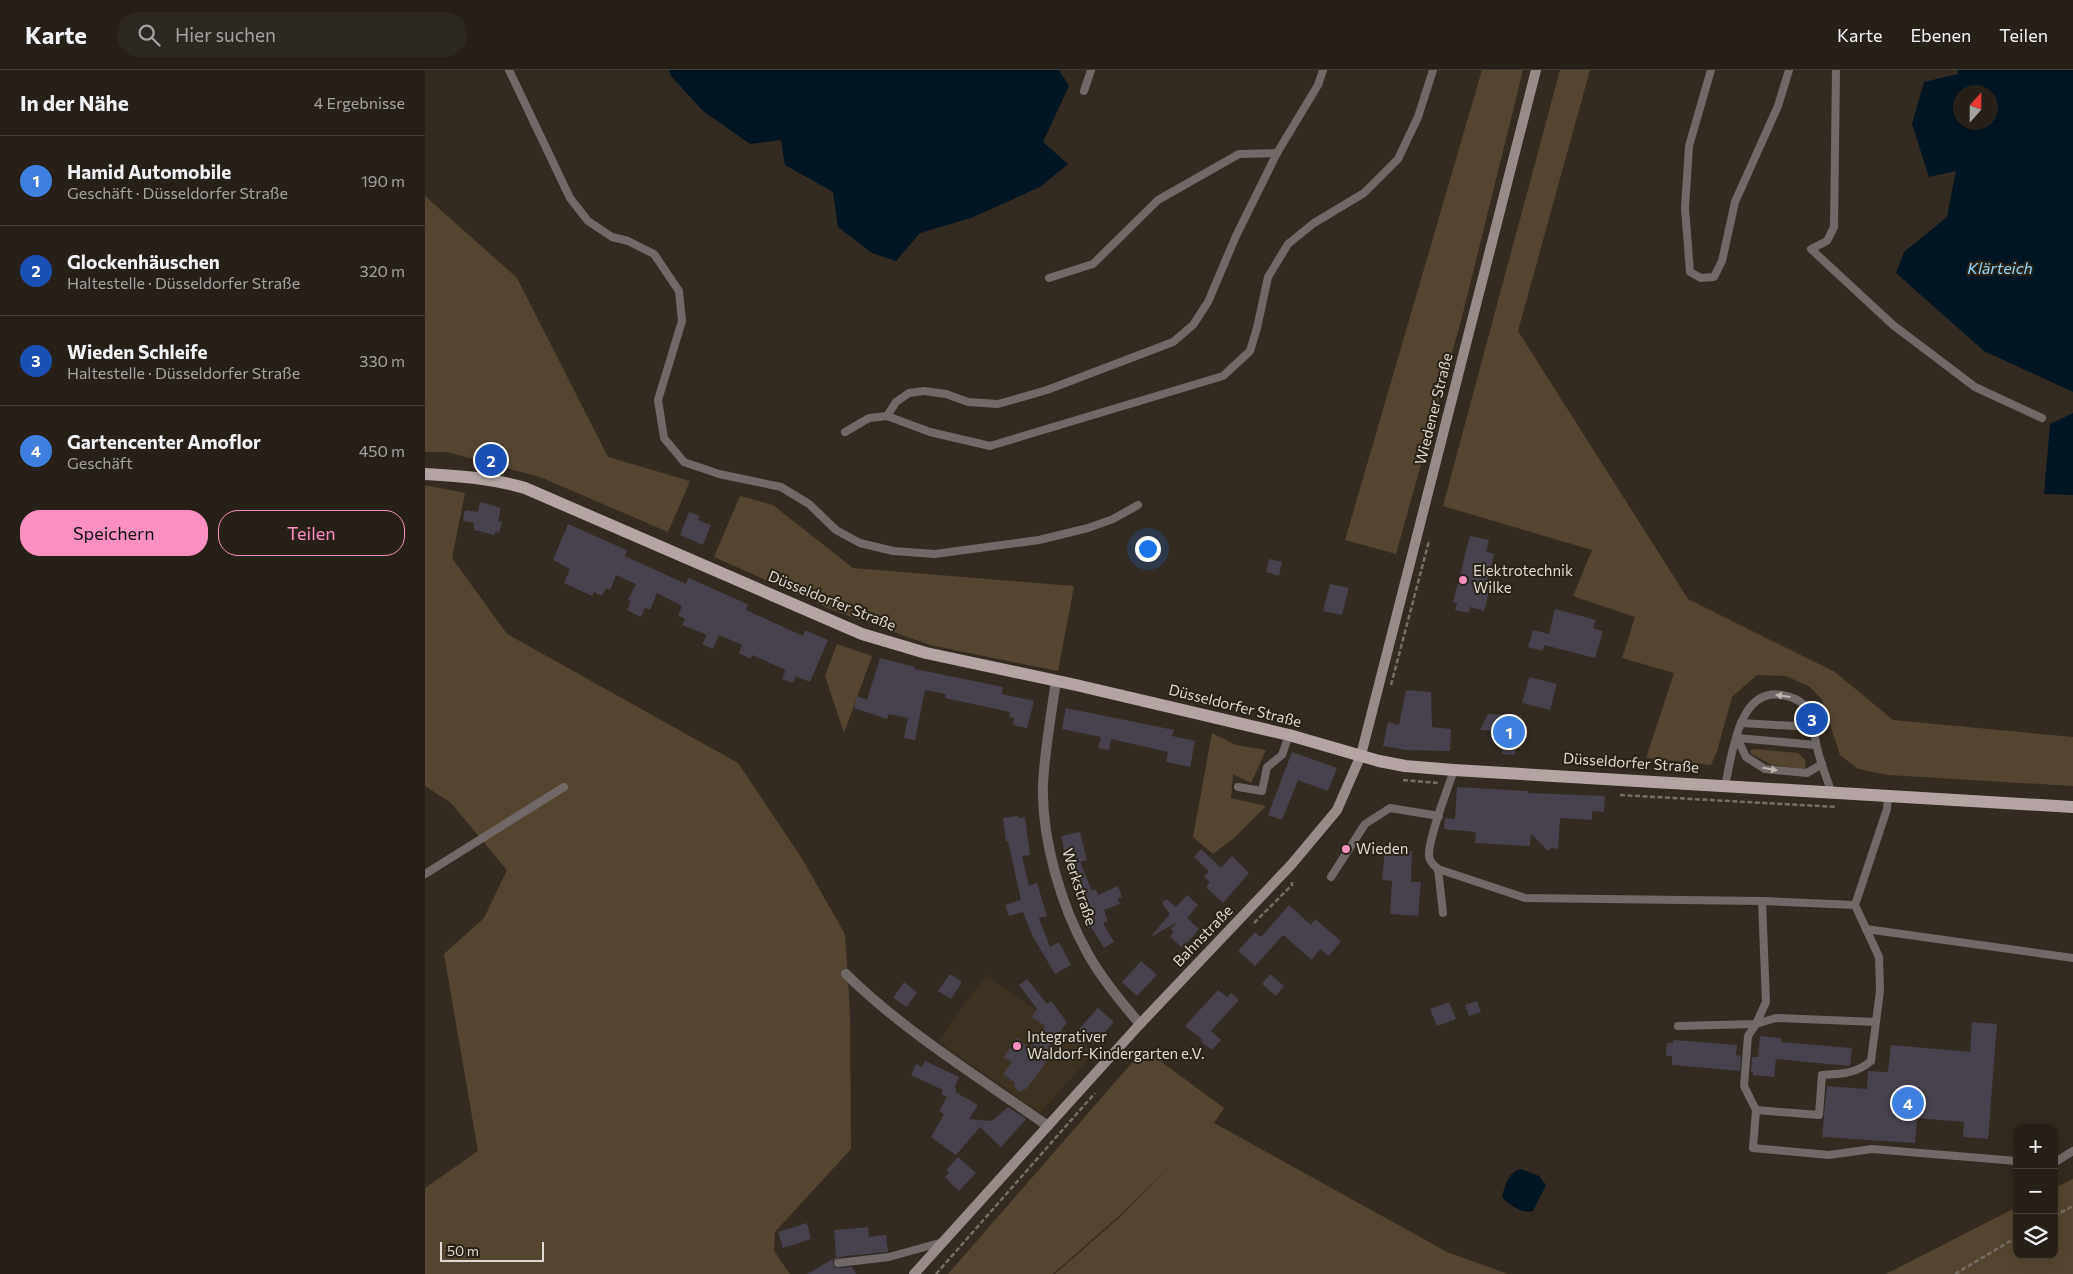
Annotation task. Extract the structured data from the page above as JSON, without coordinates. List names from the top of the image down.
{
  "streets": {
    "main road": ["Wiedener Straße", "Düsseldorfer Straße", "Bahnstraße"],
    "street": ["Werkstraße"]
  },
  "crossings": [
    ["Wiedener Straße", "Düsseldorfer Straße"],
    ["Wiedener Straße", "Bahnstraße"],
    ["Düsseldorfer Straße", "Werkstraße"],
    ["Düsseldorfer Straße", "Bahnstraße"],
    ["Werkstraße", "Bahnstraße"]
  ],
  "water": ["Klärteich"],
  "places": ["Elektrotechnik Wilke", "Wieden", "Integrativer Waldorf-Kindergarten e.V."],
  "scale_bar": "50 m",
  "north": "top",
  "page": {
    "header": "Karte",
    "search": "Hier suchen",
    "nav": ["Karte", "Ebenen", "Teilen"],
    "heading": ["In der Nähe", "4 Ergebnisse"],
    "list": [
      {
        "mark": "1",
        "name": "Hamid Automobile",
        "note": "Geschäft · Düsseldorfer Straße",
        "value": "190 m"
      },
      {
        "mark": "2",
        "name": "Glockenhäuschen",
        "note": "Haltestelle · Düsseldorfer Straße",
        "value": "320 m"
      },
      {
        "mark": "3",
        "name": "Wieden Schleife",
        "note": "Haltestelle · Düsseldorfer Straße",
        "value": "330 m"
      },
      {
        "mark": "4",
        "name": "Gartencenter Amoflor",
        "note": "Geschäft",
        "value": "450 m"
      }
    ],
    "pins": [
      "2",
      "3",
      "1",
      "4"
    ],
    "buttons": ["Speichern", "Teilen"],
    "map_buttons": ["+", "−"],
    "scale": "50 m"
  }
}
